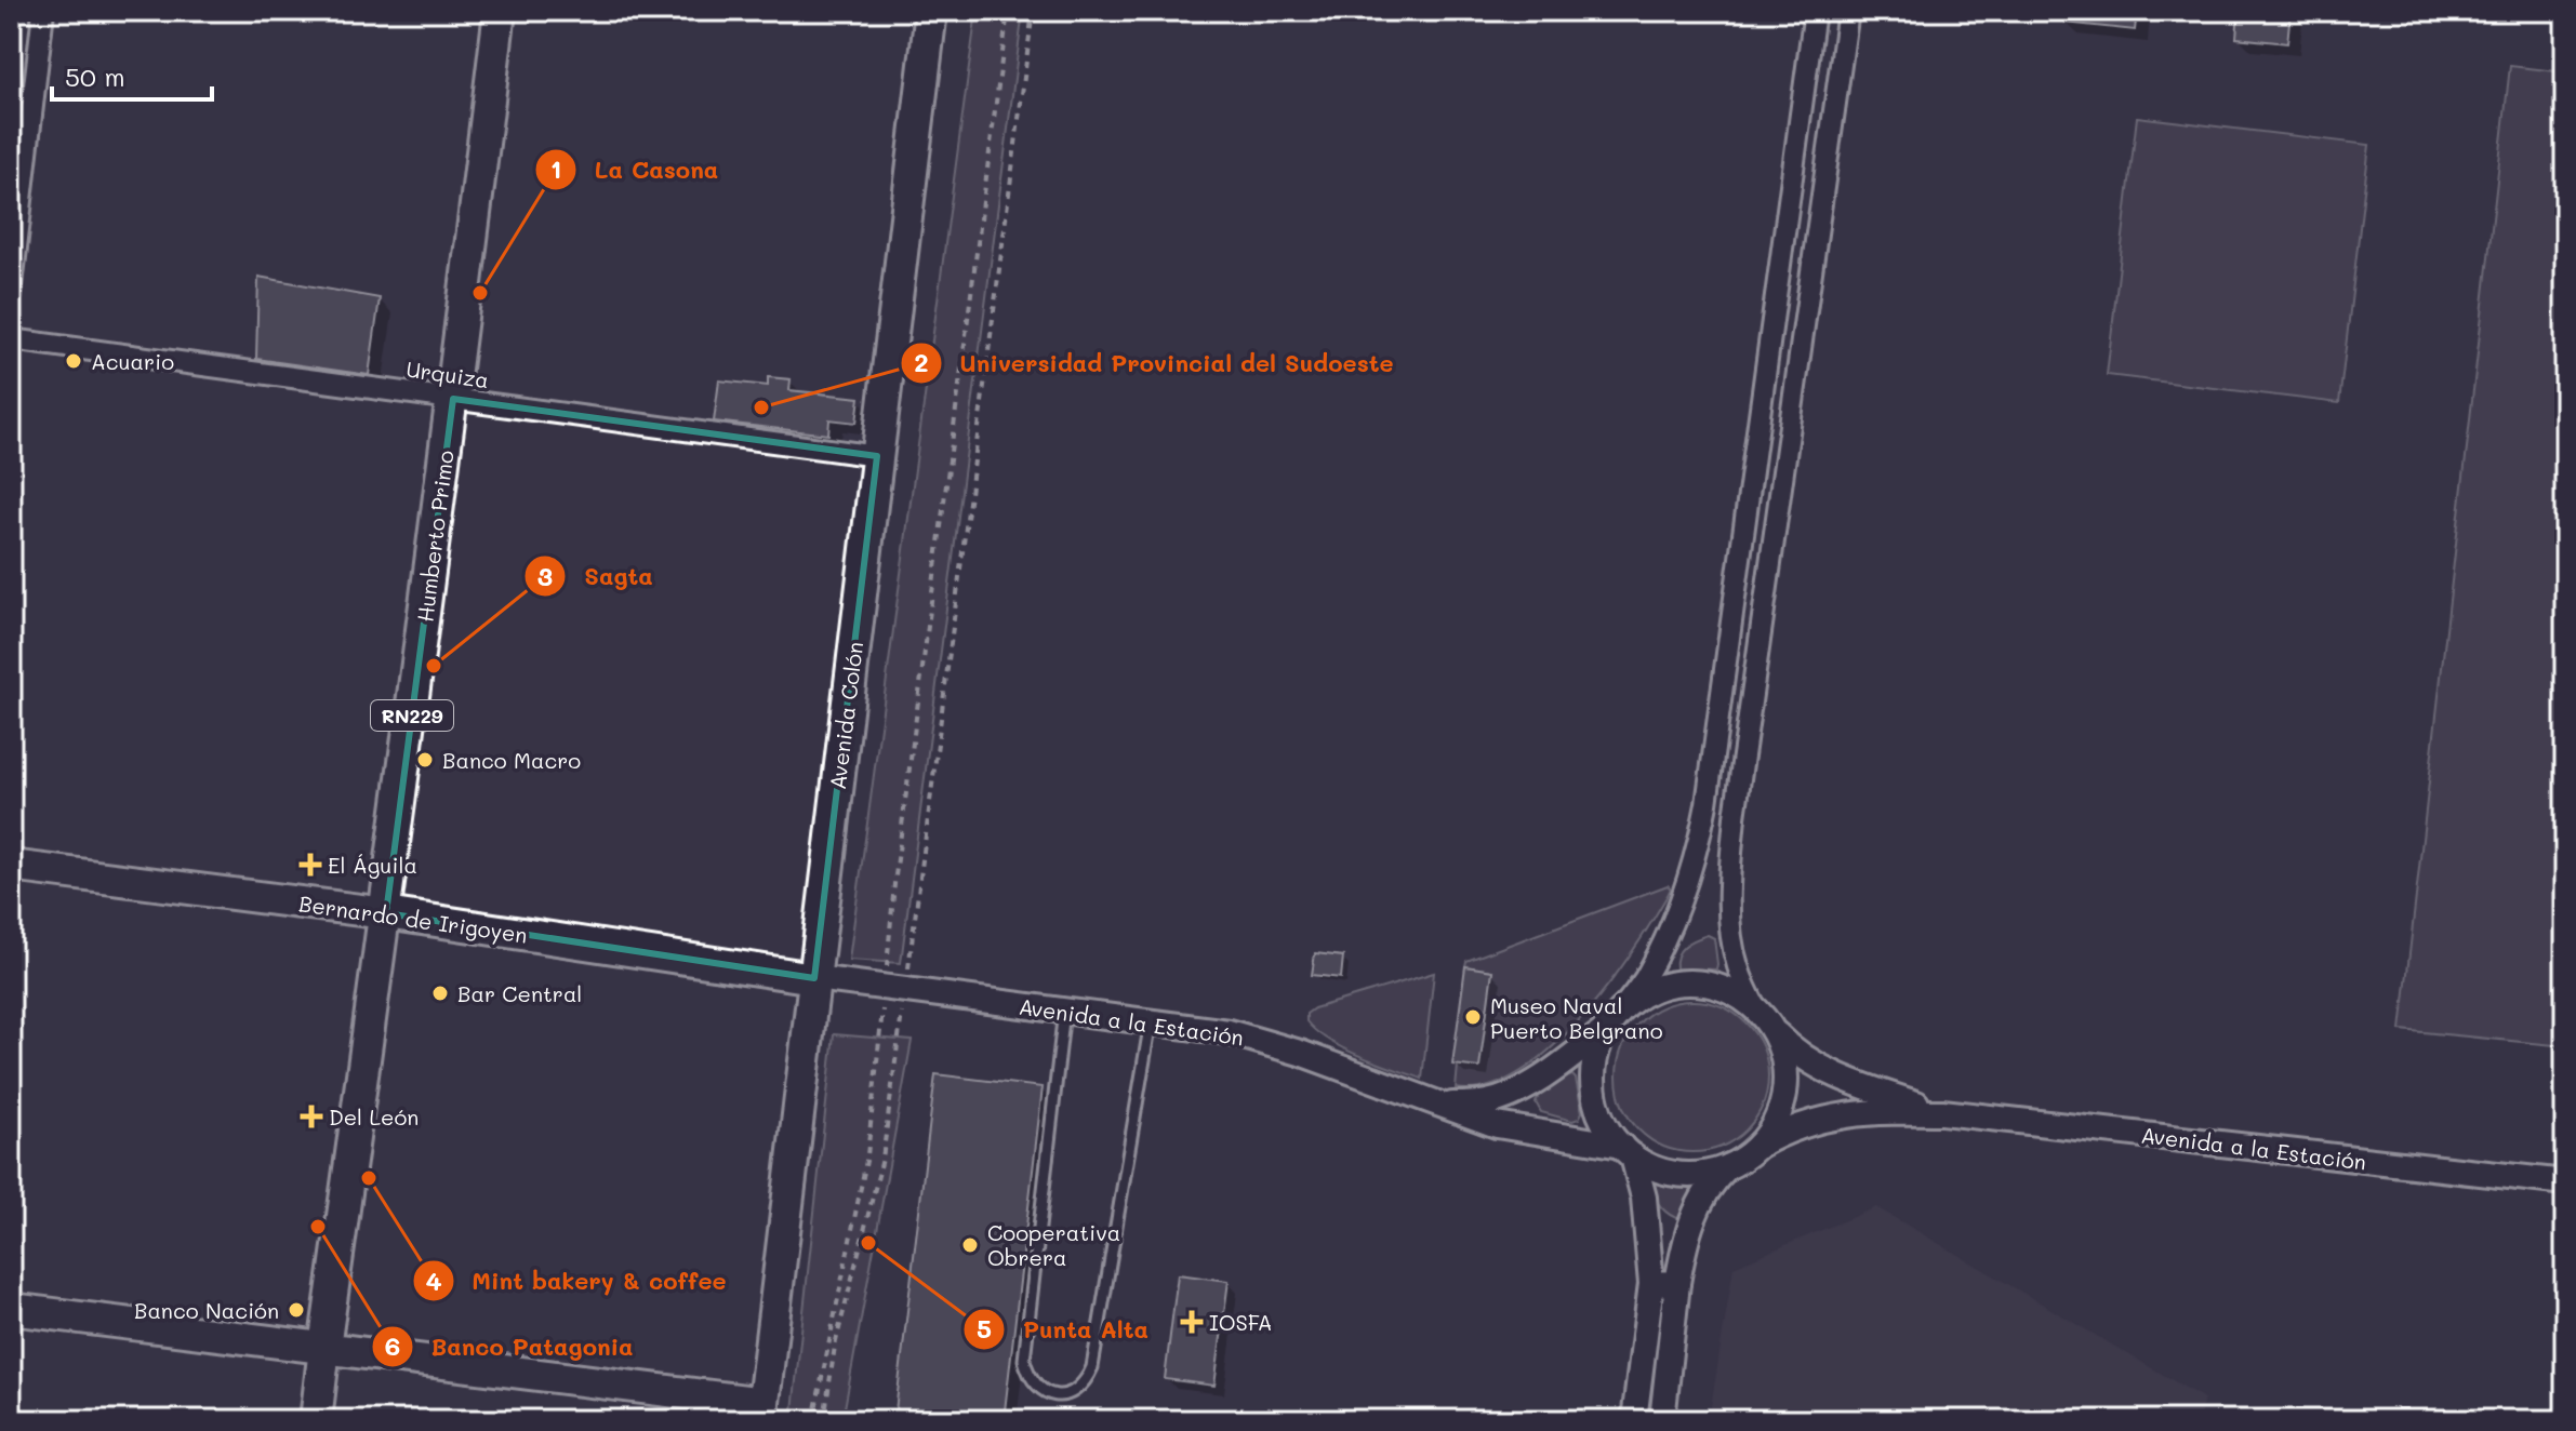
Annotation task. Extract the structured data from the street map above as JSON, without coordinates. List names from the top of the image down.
{
  "streets": {
    "main road": [
      "Humberto Primo",
      "RN229",
      "Avenida Colón",
      "Bernardo de Irigoyen"
    ],
    "street": ["Urquiza", "Avenida a la Estación"]
  },
  "crossings": [
    ["Urquiza", "Humberto Primo"],
    ["Urquiza", "Avenida Colón"],
    ["Humberto Primo", "Bernardo de Irigoyen"],
    ["Avenida Colón", "Bernardo de Irigoyen"],
    ["Avenida Colón", "Avenida a la Estación"],
    ["Bernardo de Irigoyen", "Avenida a la Estación"]
  ],
  "places": {
    "other": [
      "La Casona",
      "Acuario",
      "Universidad Provincial del Sudoeste",
      "Sagta",
      "Banco Macro",
      "Bar Central",
      "Museo Naval Puerto Belgrano",
      "Mint bakery & coffee",
      "Banco Patagonia",
      "Punta Alta",
      "Cooperativa Obrera",
      "Banco Nación"
    ],
    "health": ["El Águila", "Del León", "IOSFA"]
  },
  "scale_bar": "50 m"
}
